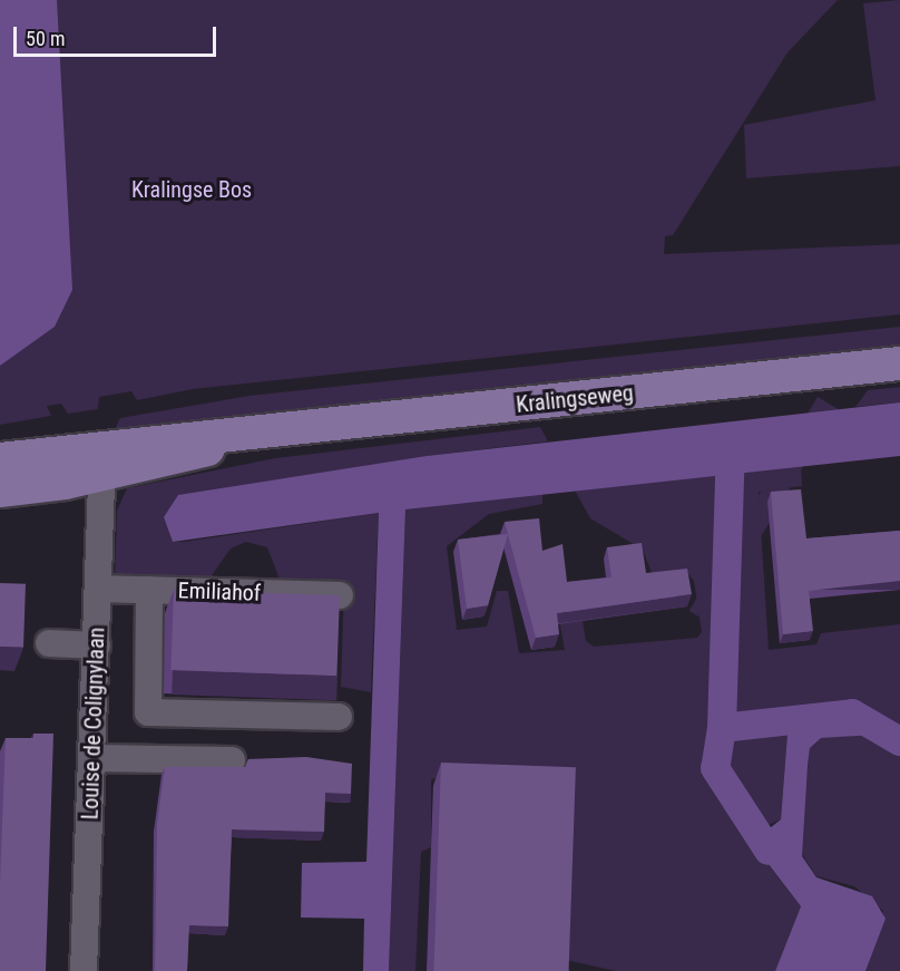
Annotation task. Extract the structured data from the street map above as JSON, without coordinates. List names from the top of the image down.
{
  "streets": {
    "main road": ["Kralingseweg"],
    "street": ["Emiliahof", "Louise de Colignylaan"]
  },
  "crossings": [
    ["Kralingseweg", "Louise de Colignylaan"],
    ["Emiliahof", "Louise de Colignylaan"]
  ],
  "parks": ["Kralingse Bos"],
  "scale_bar": "50 m"
}
